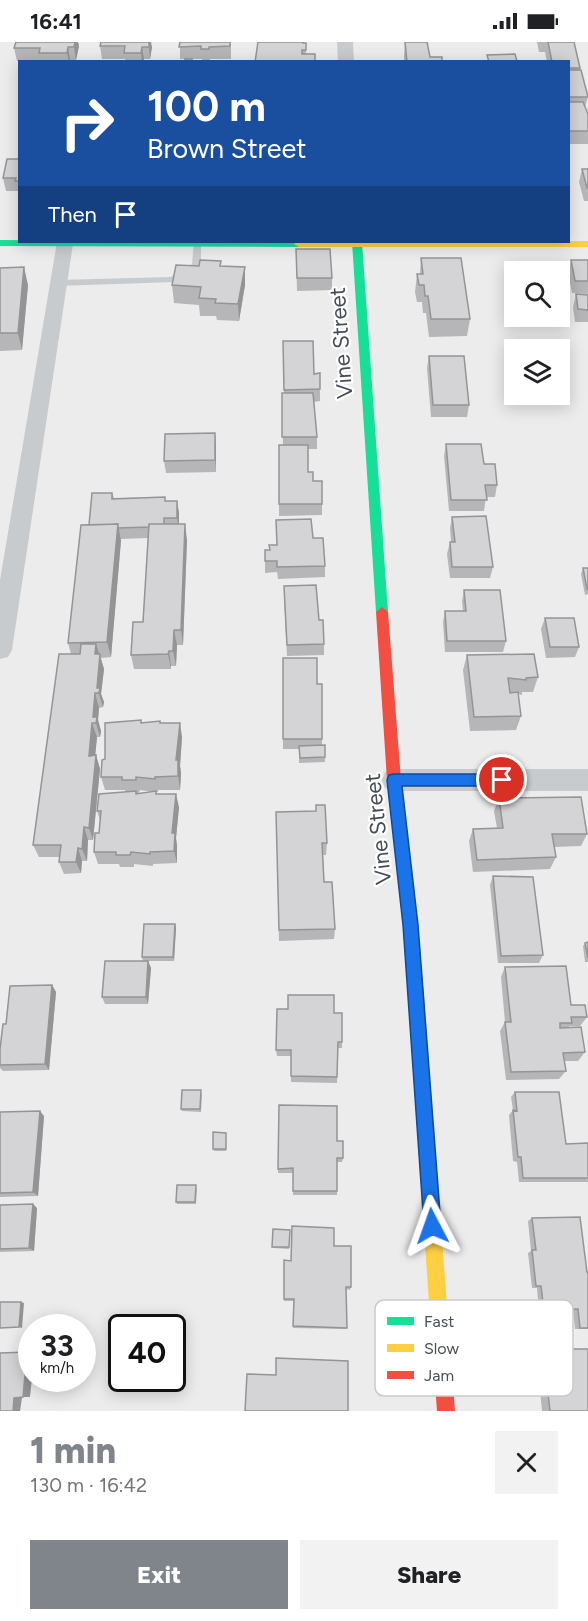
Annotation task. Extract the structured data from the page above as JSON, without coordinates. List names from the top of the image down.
{
  "streets": {
    "street": ["Vine Street"]
  },
  "legend": ["Fast", "Slow", "Jam"],
  "page": {
    "status": "16:41",
    "turn": ["100 m", "Brown Street"],
    "then": "Then",
    "speed": "33 km/h",
    "limit": "40",
    "heading": ["1 min", "130 m · 16:42"],
    "buttons": ["Exit", "Share"]
  }
}
